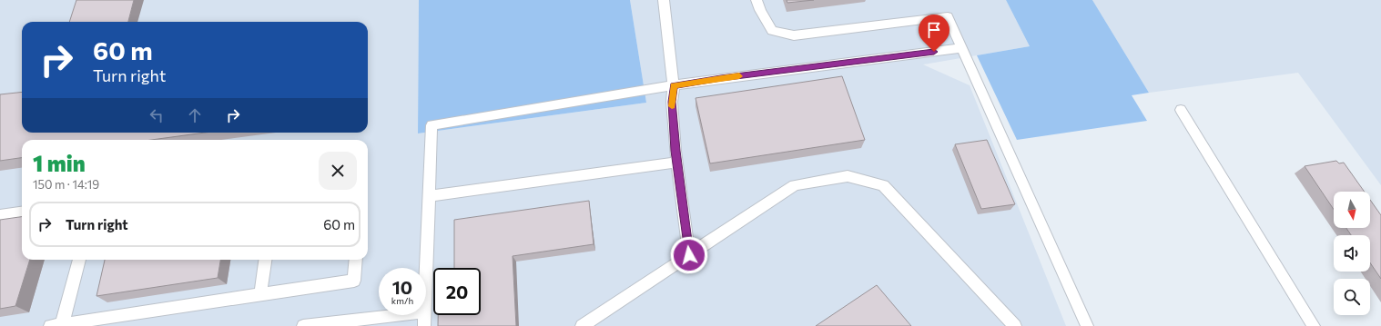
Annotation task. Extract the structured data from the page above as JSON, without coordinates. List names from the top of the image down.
{
  "north": "bottom",
  "page": {
    "turn": ["60 m", "Turn right"],
    "heading": ["1 min", "150 m · 14:19"],
    "list": [
      {
        "name": "Turn right",
        "value": "60 m"
      }
    ],
    "speed": "10 km/h",
    "limit": "20"
  }
}
